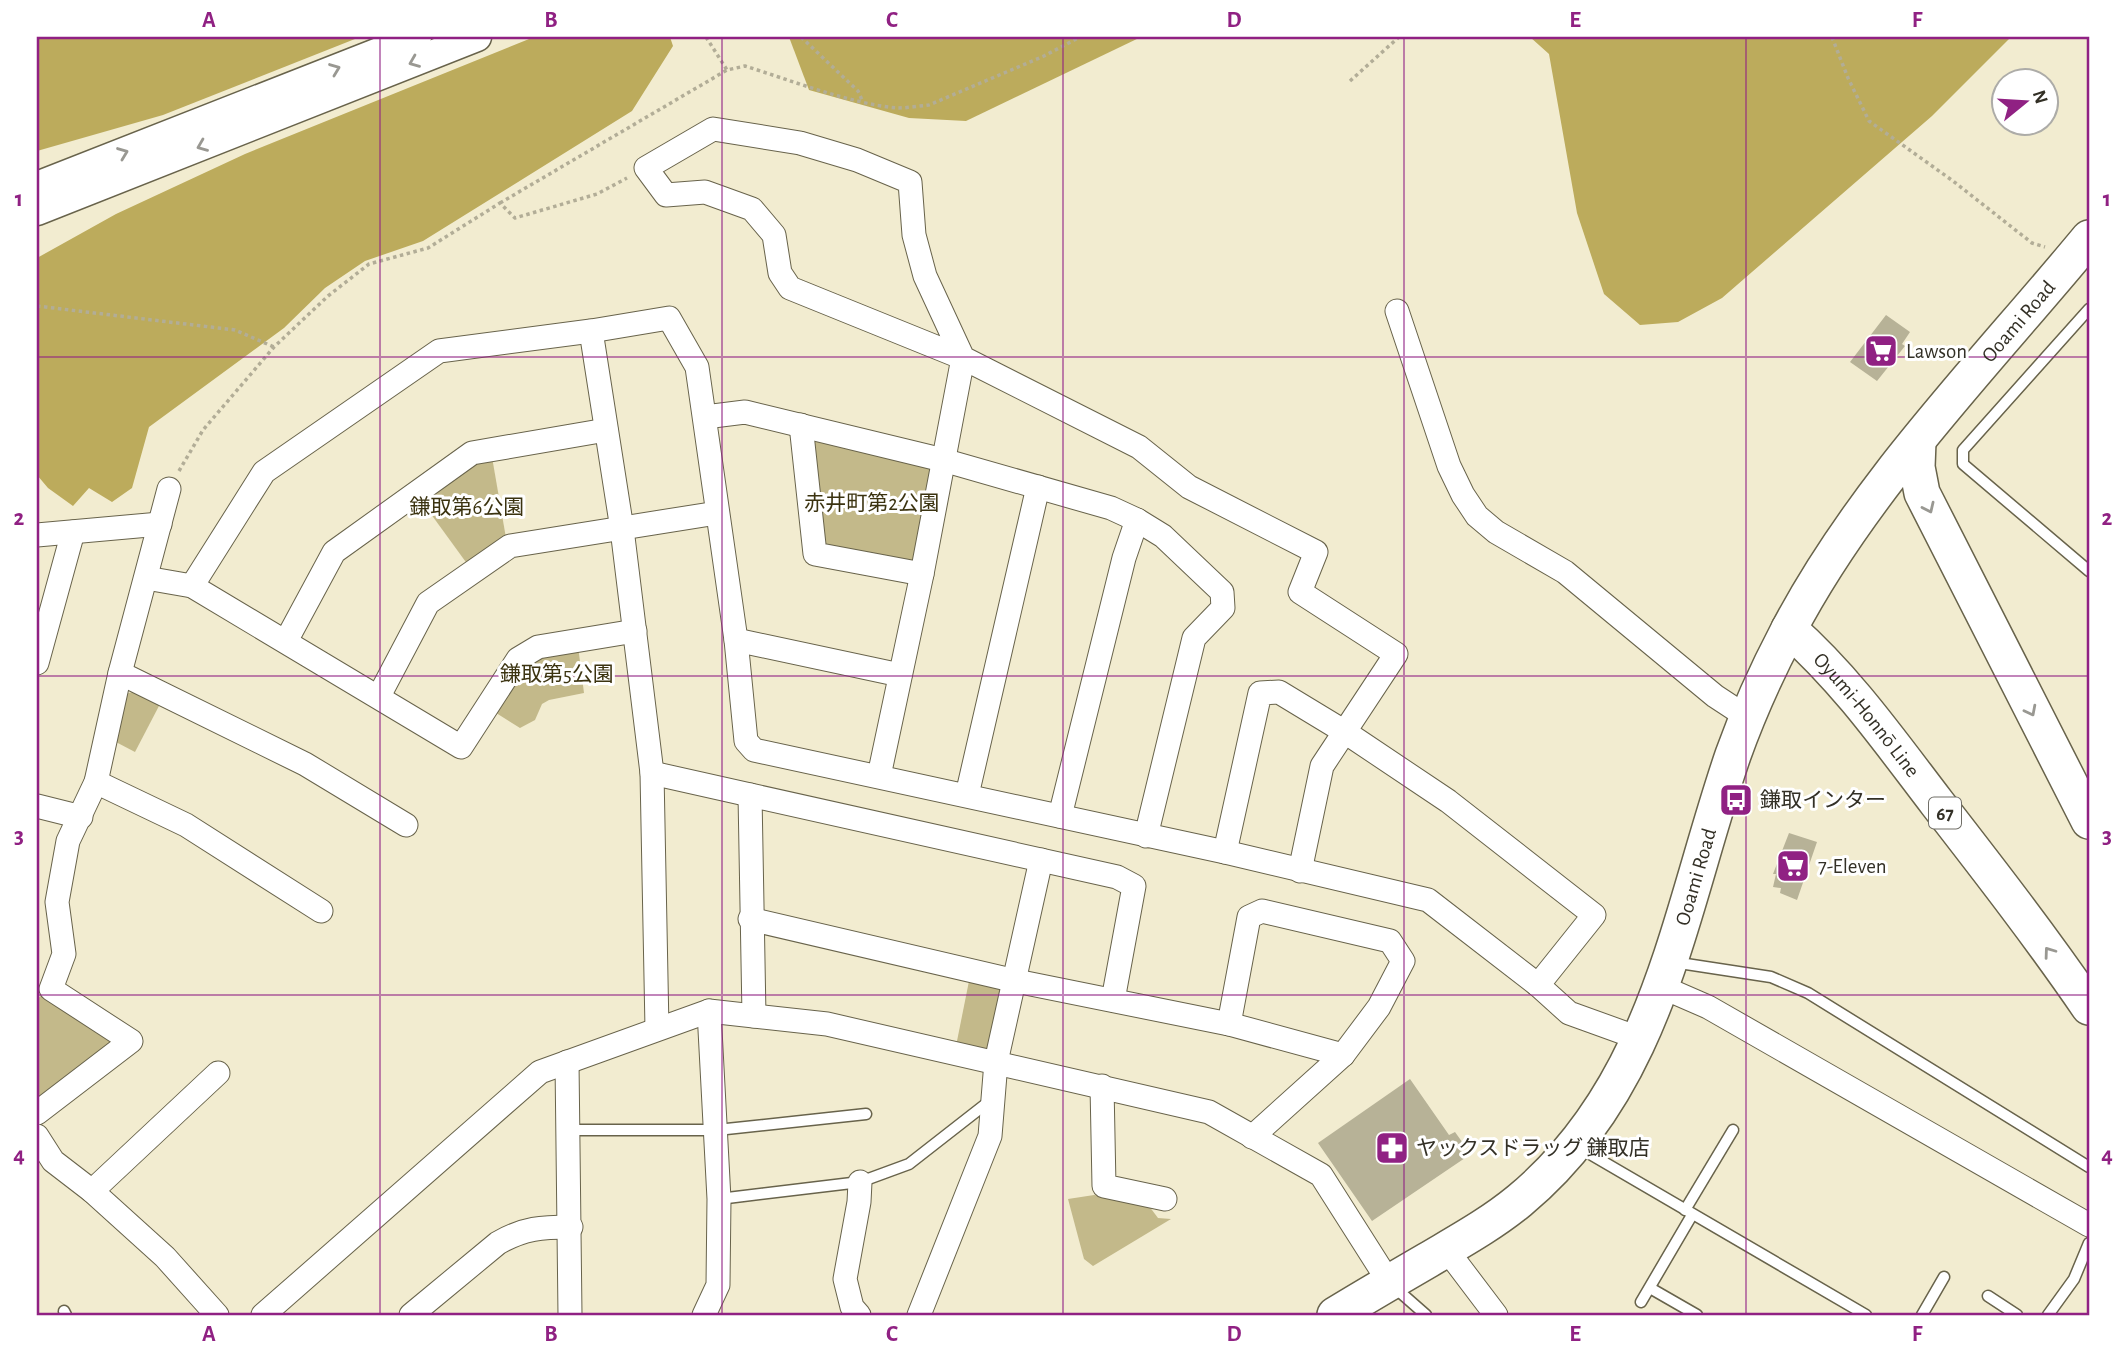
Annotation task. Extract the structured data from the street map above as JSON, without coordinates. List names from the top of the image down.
{
  "streets": {
    "main road": ["Ooami Road", "Oyumi-Honnō Line", "67"]
  },
  "crossings": [
    ["Ooami Road", "Oyumi-Honnō Line"]
  ],
  "parks": ["赤井町第2公園", "鎌取第6公園", "鎌取第5公園"],
  "places": {
    "supermarket": ["Lawson", "7-Eleven"],
    "bus stop": ["鎌取インター"],
    "pharmacy": ["ヤックスドラッグ 鎌取店"]
  },
  "north": "right",
  "grid": {
    "columns": [
      "A",
      "B",
      "C",
      "D",
      "E",
      "F"
    ],
    "rows": [
      "1",
      "2",
      "3",
      "4"
    ]
  }
}
